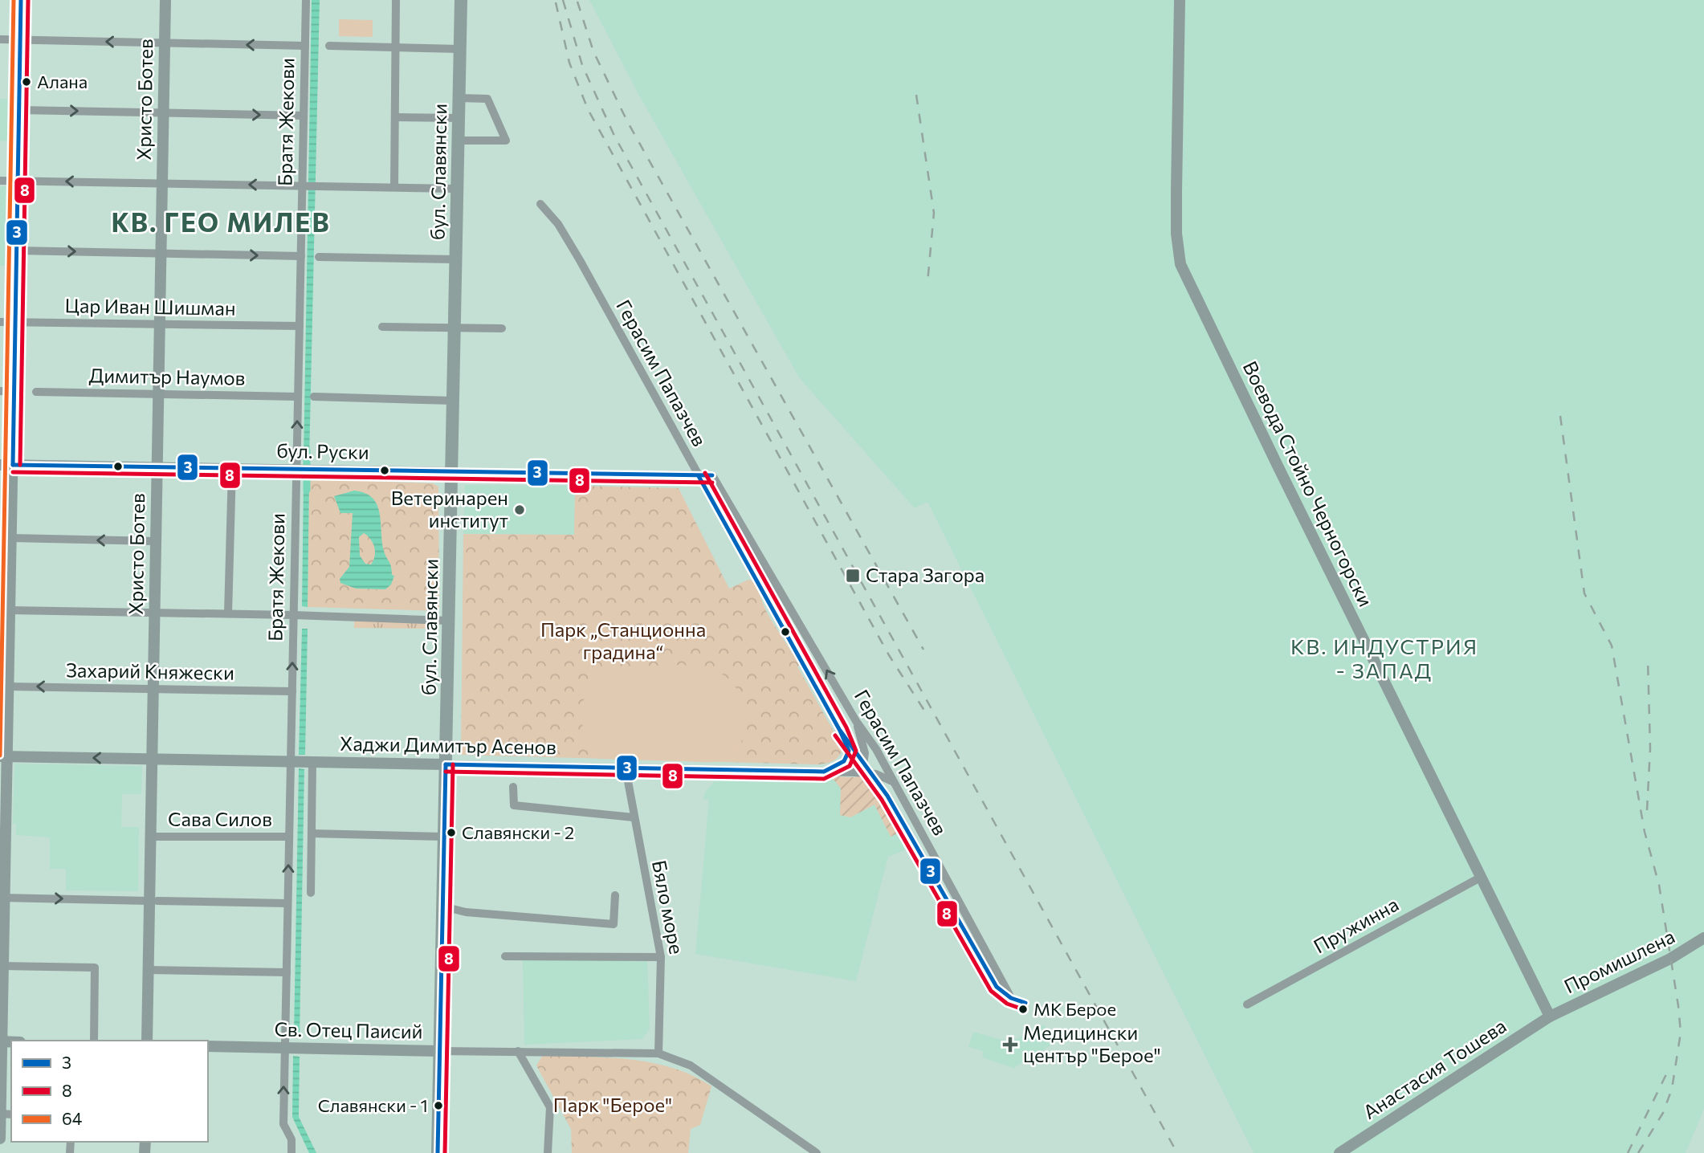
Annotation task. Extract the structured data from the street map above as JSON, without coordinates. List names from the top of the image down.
{
  "streets": {
    "main road": ["бул. Славянски"],
    "street": [
      "Христо Ботев",
      "Братя Жекови",
      "Цар Иван Шишман",
      "Герасим Папазчев",
      "Димитър Наумов",
      "бул. Руски",
      "Воевода Стойно Черногорски",
      "Захарий Княжески",
      "Хаджи Димитър Асенов",
      "Сава Силов",
      "Бяло море",
      "Пружинна",
      "Промишлена",
      "Св. Отец Паисий",
      "Анастасия Тошева"
    ]
  },
  "crossings": [
    ["Христо Ботев", "Цар Иван Шишман"],
    ["Христо Ботев", "Димитър Наумов"],
    ["Христо Ботев", "бул. Руски"],
    ["Христо Ботев", "Захарий Княжески"],
    ["Христо Ботев", "Хаджи Димитър Асенов"],
    ["Христо Ботев", "Сава Силов"],
    ["Братя Жекови", "Цар Иван Шишман"],
    ["Братя Жекови", "Димитър Наумов"],
    ["Братя Жекови", "бул. Руски"],
    ["Братя Жекови", "Захарий Княжески"],
    ["Братя Жекови", "Хаджи Димитър Асенов"],
    ["Братя Жекови", "Сава Силов"],
    ["Братя Жекови", "Св. Отец Паисий"],
    ["бул. Славянски", "бул. Руски"],
    ["бул. Славянски", "Хаджи Димитър Асенов"],
    ["бул. Славянски", "Св. Отец Паисий"],
    ["Герасим Папазчев", "бул. Руски"],
    ["Герасим Папазчев", "Хаджи Димитър Асенов"],
    ["Воевода Стойно Черногорски", "Пружинна"],
    ["Воевода Стойно Черногорски", "Промишлена"],
    ["Воевода Стойно Черногорски", "Анастасия Тошева"],
    ["Хаджи Димитър Асенов", "Бяло море"],
    ["Бяло море", "Св. Отец Паисий"],
    ["Промишлена", "Анастасия Тошева"]
  ],
  "one_way": ["Захарий Княжески"],
  "districts": ["КВ. ГЕО МИЛЕВ", "КВ. ИНДУСТРИЯ - ЗАПАД"],
  "parks": ["Парк „Станционна градина“", "Парк \"Берое\""],
  "places": {
    "other": [
      "Алана",
      "Ветеринарен институт",
      "Славянски - 2",
      "МК Берое",
      "Славянски - 1"
    ],
    "transit": ["Стара Загора"],
    "health": ["Медицински център \"Берое\""]
  },
  "lines": ["transit line 3", "transit line 8", "transit line 64"],
  "legend": ["3", "8", "64"]
}
